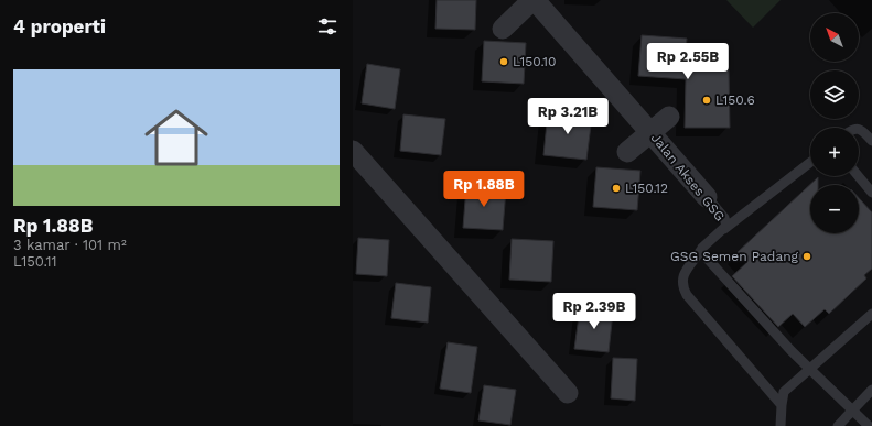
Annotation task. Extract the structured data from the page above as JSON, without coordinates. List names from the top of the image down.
{
  "streets": {
    "street": ["Jalan Akses GSG"]
  },
  "places": [
    "L150.10",
    "L150.6",
    "L150.12",
    "GSG Semen Padang"
  ],
  "north": "top left",
  "page": {
    "heading": "4 properti",
    "map_buttons": ["+", "−"],
    "price": [
      "Rp 2.55B",
      "Rp 3.21B",
      "Rp 1.88B",
      "Rp 2.39B"
    ],
    "list": [
      {
        "name": "Rp 1.88B",
        "note": "3 kamar · 101 m² · L150.11"
      }
    ]
  }
}
